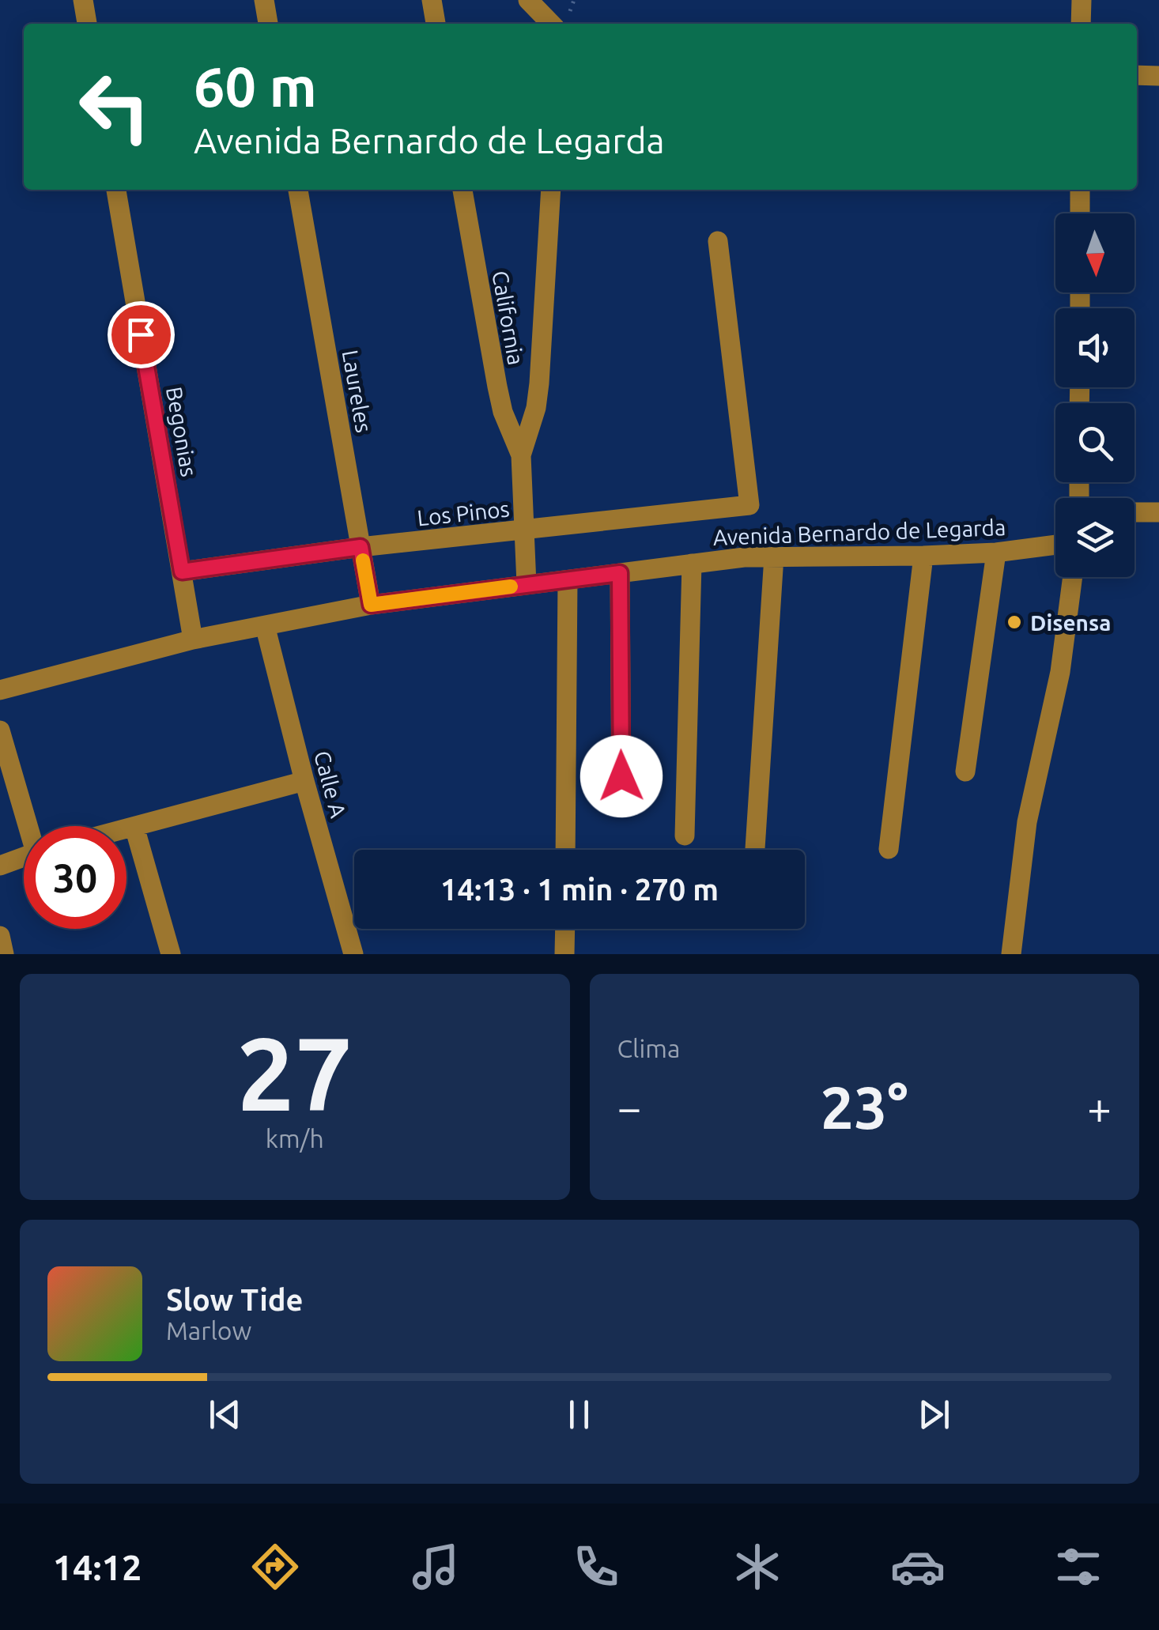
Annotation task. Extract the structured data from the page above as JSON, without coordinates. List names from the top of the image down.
{
  "streets": {
    "street": [
      "California",
      "Laureles",
      "Begonias",
      "Los Pinos",
      "Avenida Bernardo de Legarda",
      "Calle A"
    ]
  },
  "crossings": [
    ["Laureles", "Los Pinos"],
    ["Laureles", "Avenida Bernardo de Legarda"],
    ["Begonias", "Los Pinos"],
    ["Begonias", "Avenida Bernardo de Legarda"],
    ["Avenida Bernardo de Legarda", "Calle A"]
  ],
  "places": ["Disensa"],
  "north": "bottom",
  "page": {
    "turn": ["60 m", "Avenida Bernardo de Legarda"],
    "limit": "30",
    "trip": "14:13 · 1 min · 270 m",
    "tile": [
      ["27", "km/h"],
      "Clima"
    ],
    "heat": ["−", "23°", "+"],
    "song": ["Slow Tide", "Marlow"],
    "tabs": "14:12"
  }
}
